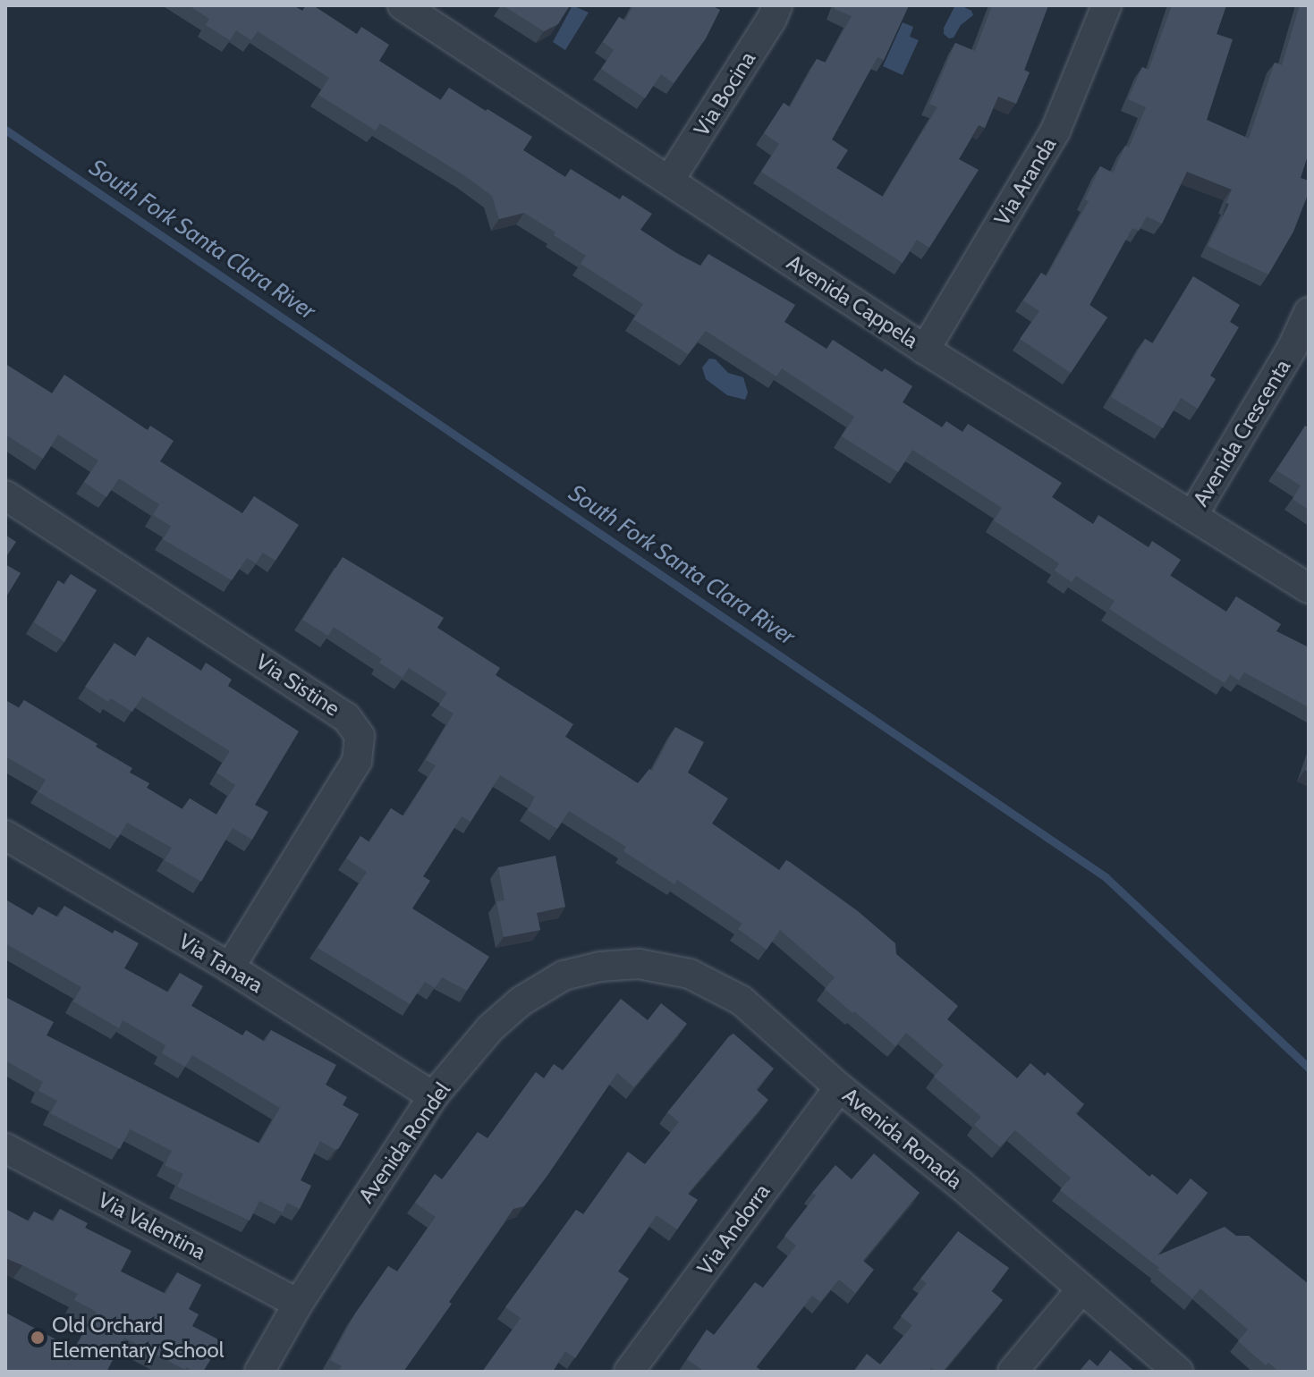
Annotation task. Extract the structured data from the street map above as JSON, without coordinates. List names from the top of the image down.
{
  "streets": {
    "street": [
      "Via Bocina",
      "Via Aranda",
      "Avenida Cappela",
      "Avenida Crescenta",
      "Via Sistine",
      "Via Tanara",
      "Avenida Ronada",
      "Avenida Rondel",
      "Via Valentina",
      "Via Andorra"
    ]
  },
  "crossings": [
    ["Via Bocina", "Avenida Cappela"],
    ["Via Aranda", "Avenida Cappela"],
    ["Avenida Cappela", "Avenida Crescenta"],
    ["Via Sistine", "Via Tanara"],
    ["Via Tanara", "Avenida Rondel"],
    ["Avenida Ronada", "Avenida Rondel"],
    ["Avenida Ronada", "Via Andorra"],
    ["Avenida Rondel", "Via Valentina"]
  ],
  "water": ["South Fork Santa Clara River"],
  "places": ["Old Orchard Elementary School"]
}
